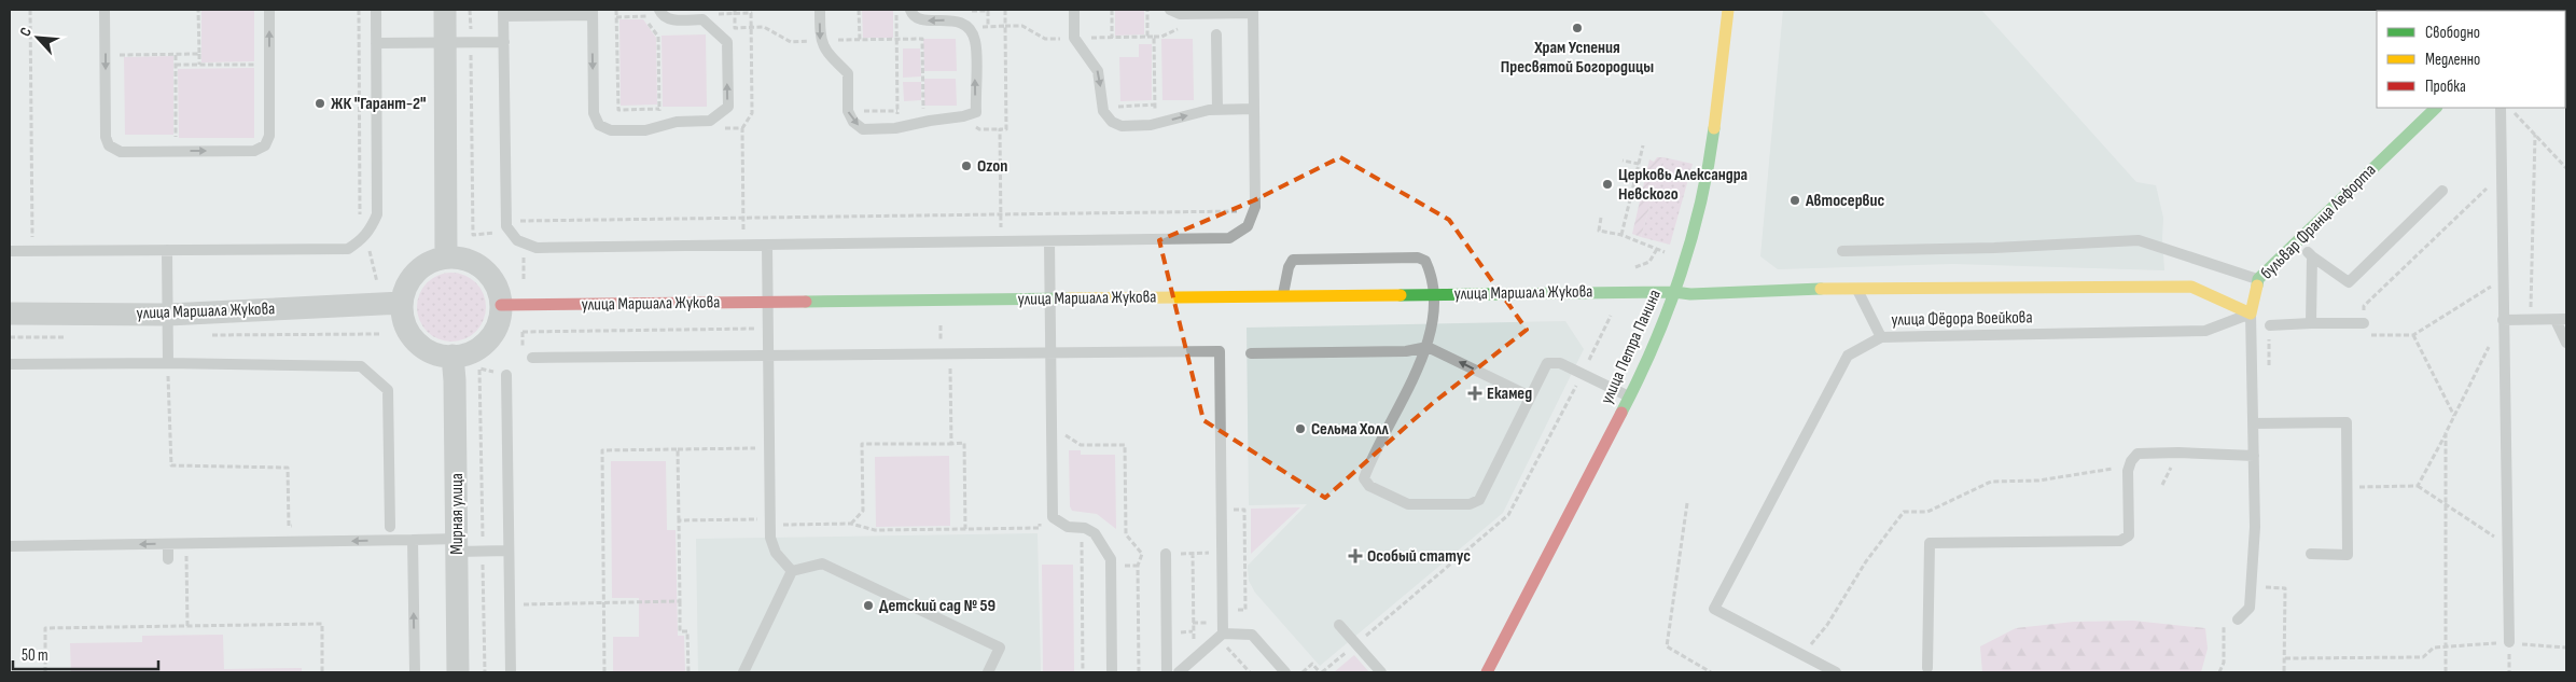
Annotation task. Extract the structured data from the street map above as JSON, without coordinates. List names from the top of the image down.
{
  "streets": {
    "street": [
      "бульвар Франца Лефорта",
      "улица Маршала Жукова",
      "улица Петра Панина",
      "Мирная улица"
    ],
    "lane": ["улица Фёдора Воейкова"]
  },
  "crossings": [
    ["бульвар Франца Лефорта", "улица Маршала Жукова"],
    ["бульвар Франца Лефорта", "улица Фёдора Воейкова"],
    ["улица Маршала Жукова", "улица Фёдора Воейкова"],
    ["улица Маршала Жукова", "улица Петра Панина"],
    ["улица Маршала Жукова", "Мирная улица"]
  ],
  "places": {
    "other": [
      "Храм Успения Пресвятой Богородицы",
      "ЖК \"Гарант-2\"",
      "Ozon",
      "Церковь Александра Невского",
      "Автосервис",
      "Сельма Холл",
      "Детский сад № 59"
    ],
    "health": ["Екамед", "Особый статус"]
  },
  "legend": ["Свободно", "Медленно", "Пробка"],
  "scale_bar": "50 m",
  "north": "top left"
}
